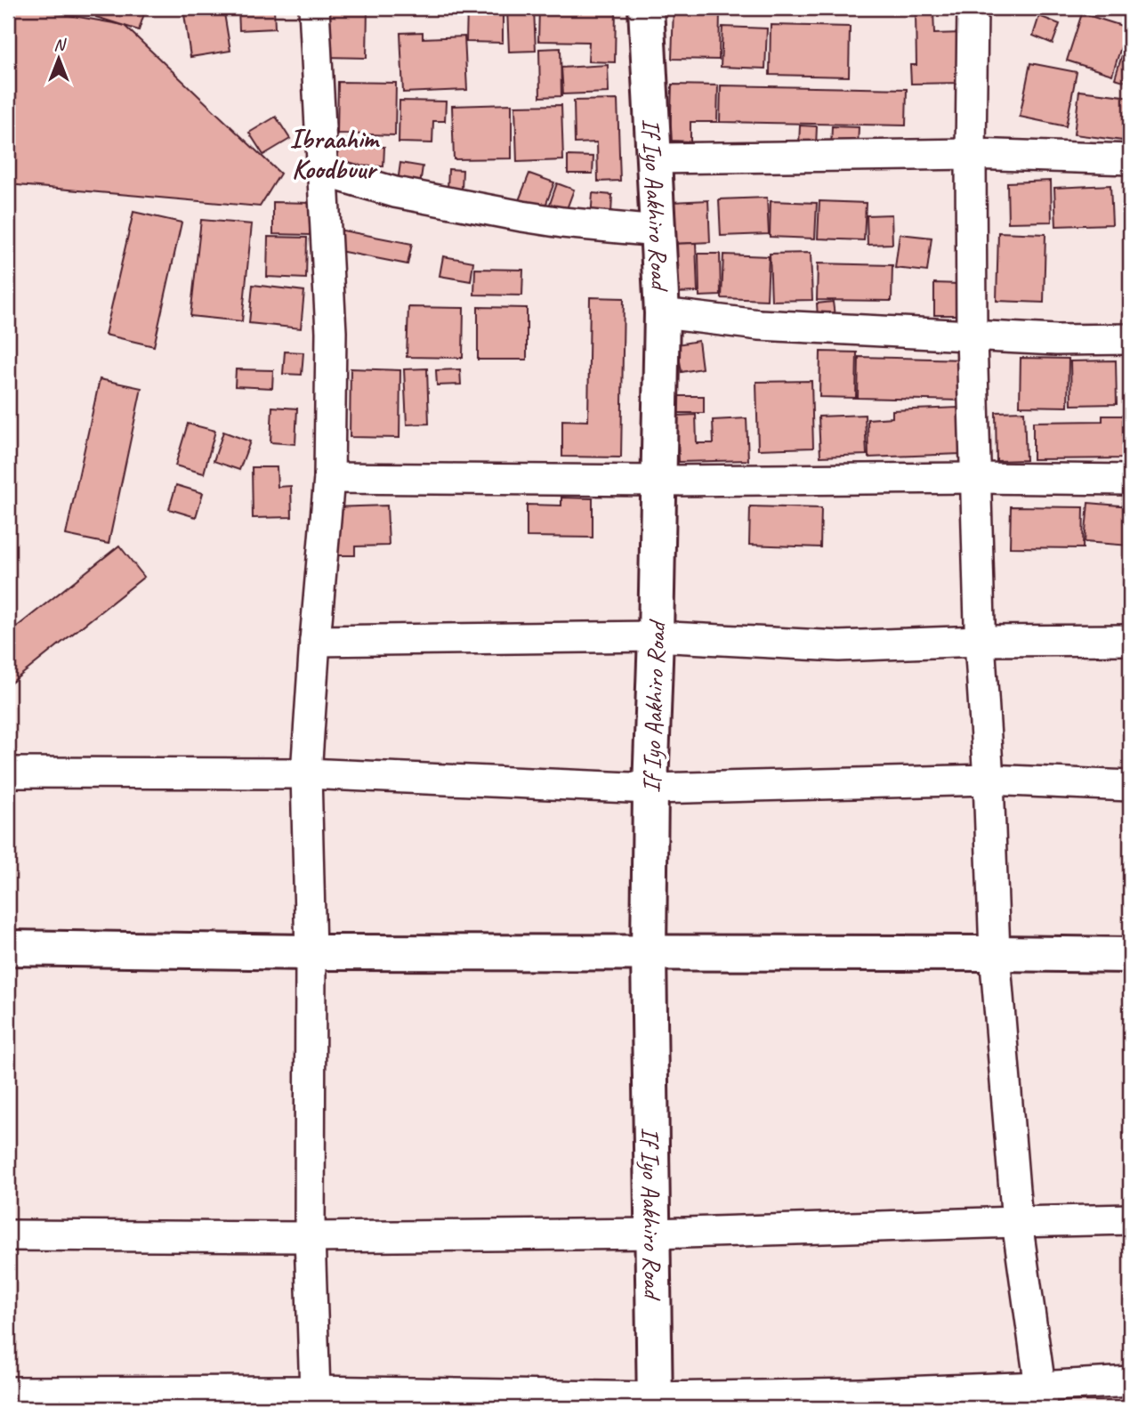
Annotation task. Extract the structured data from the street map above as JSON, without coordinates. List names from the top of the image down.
{
  "streets": {
    "street": ["If Iyo Aakhiro Road"]
  },
  "districts": ["Ibraahim Koodbuur"],
  "north": "top"
}
